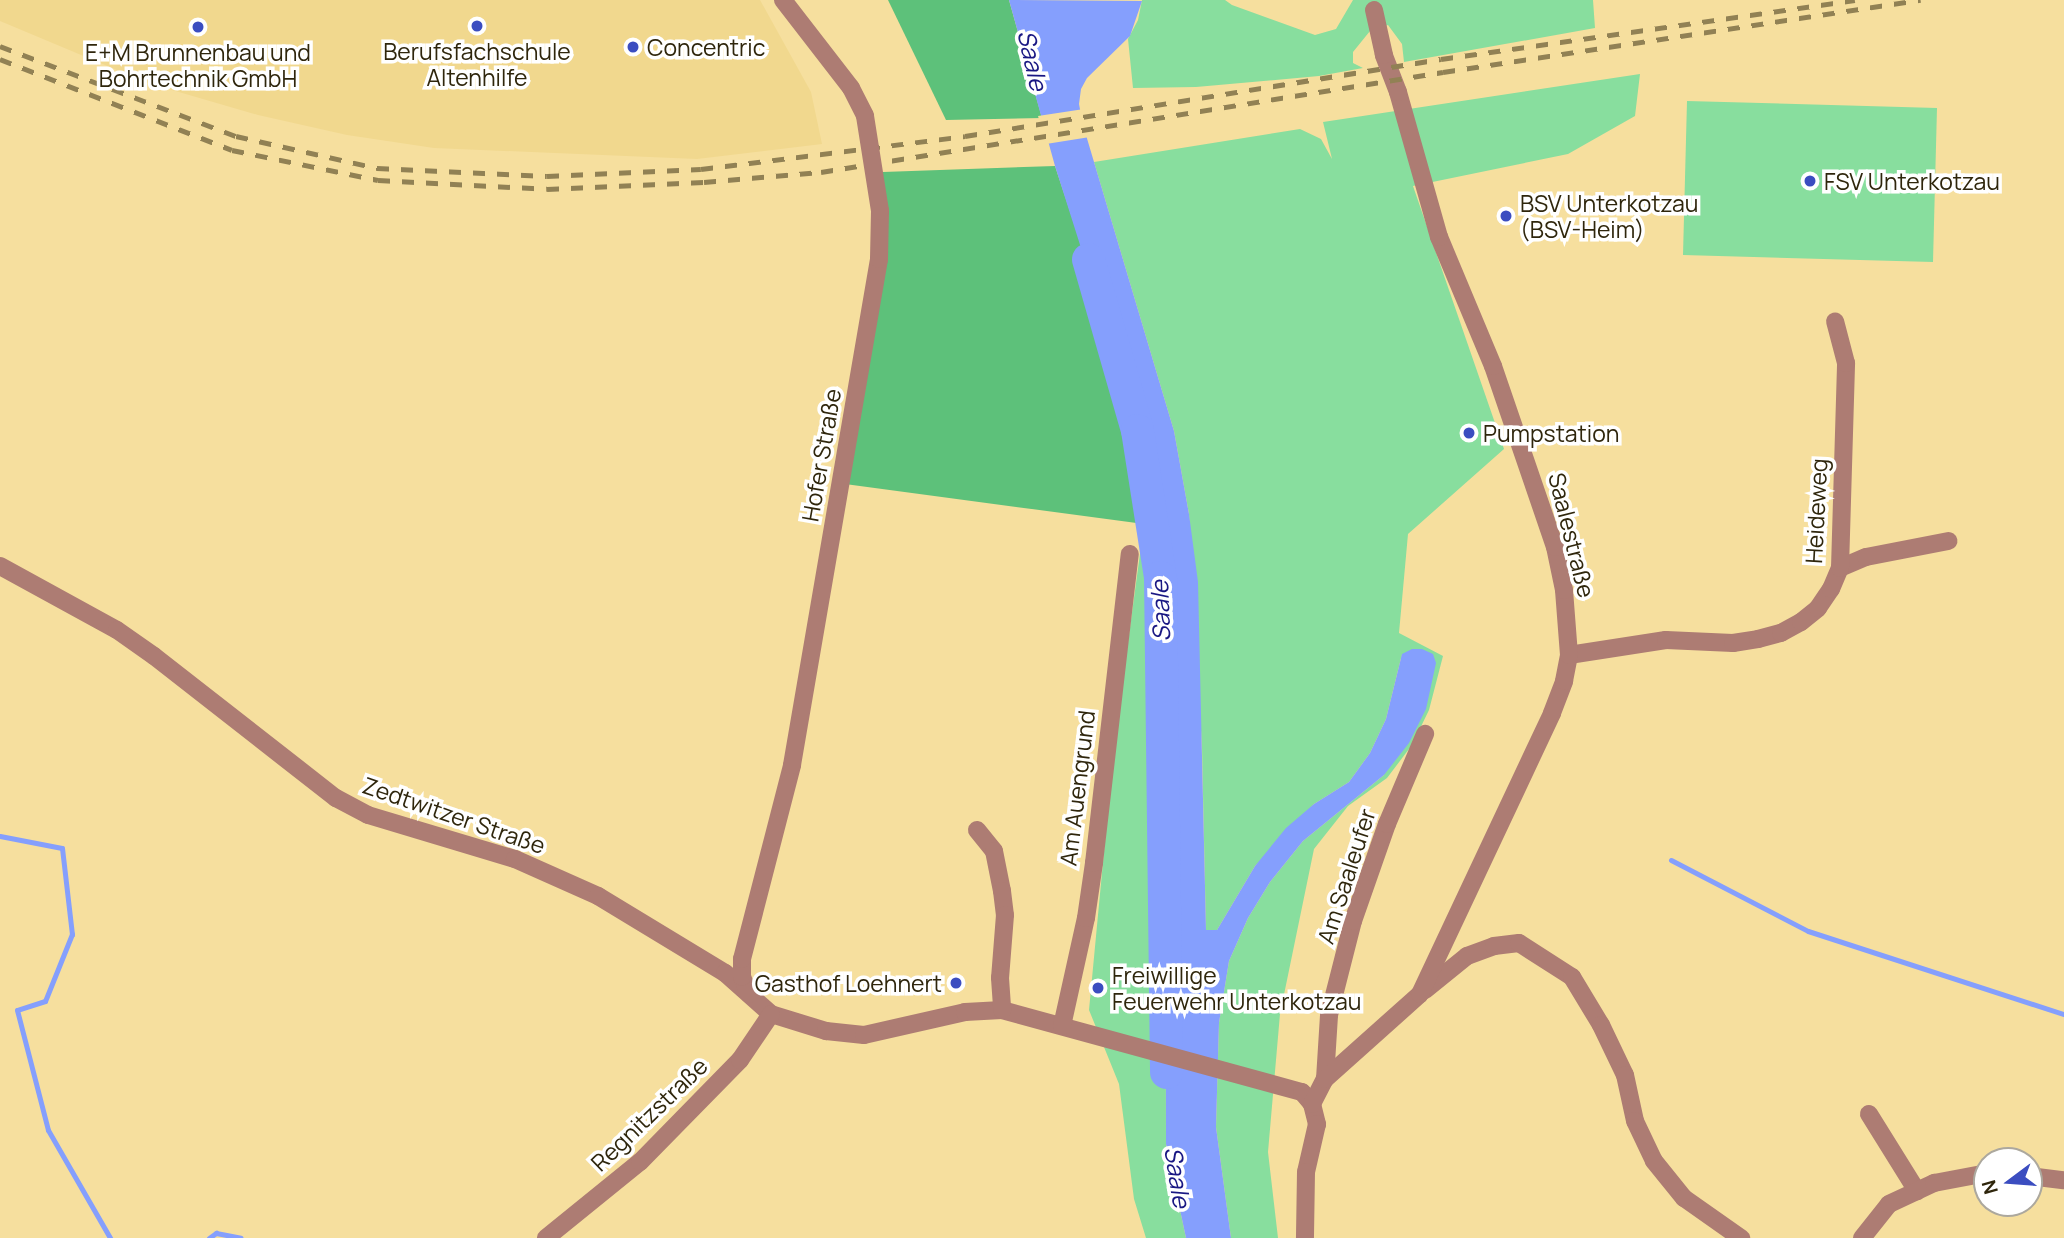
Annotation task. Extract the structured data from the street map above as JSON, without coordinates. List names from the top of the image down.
{
  "streets": {
    "street": [
      "Hofer Straße",
      "Heideweg",
      "Saalestraße",
      "Am Auengrund",
      "Zedtwitzer Straße",
      "Am Saaleufer",
      "Regnitzstraße"
    ]
  },
  "crossings": [
    ["Hofer Straße", "Zedtwitzer Straße"],
    ["Heideweg", "Saalestraße"],
    ["Saalestraße", "Zedtwitzer Straße"],
    ["Saalestraße", "Am Saaleufer"],
    ["Am Auengrund", "Zedtwitzer Straße"],
    ["Zedtwitzer Straße", "Regnitzstraße"]
  ],
  "water": ["Saale"],
  "places": [
    "Berufsfachschule Altenhilfe",
    "E+M Brunnenbau und Bohrtechnik GmbH",
    "Concentric",
    "FSV Unterkotzau",
    "BSV Unterkotzau (BSV-Heim)",
    "Pumpstation",
    "Gasthof Loehnert",
    "Freiwillige Feuerwehr Unterkotzau"
  ],
  "north": "left"
}
